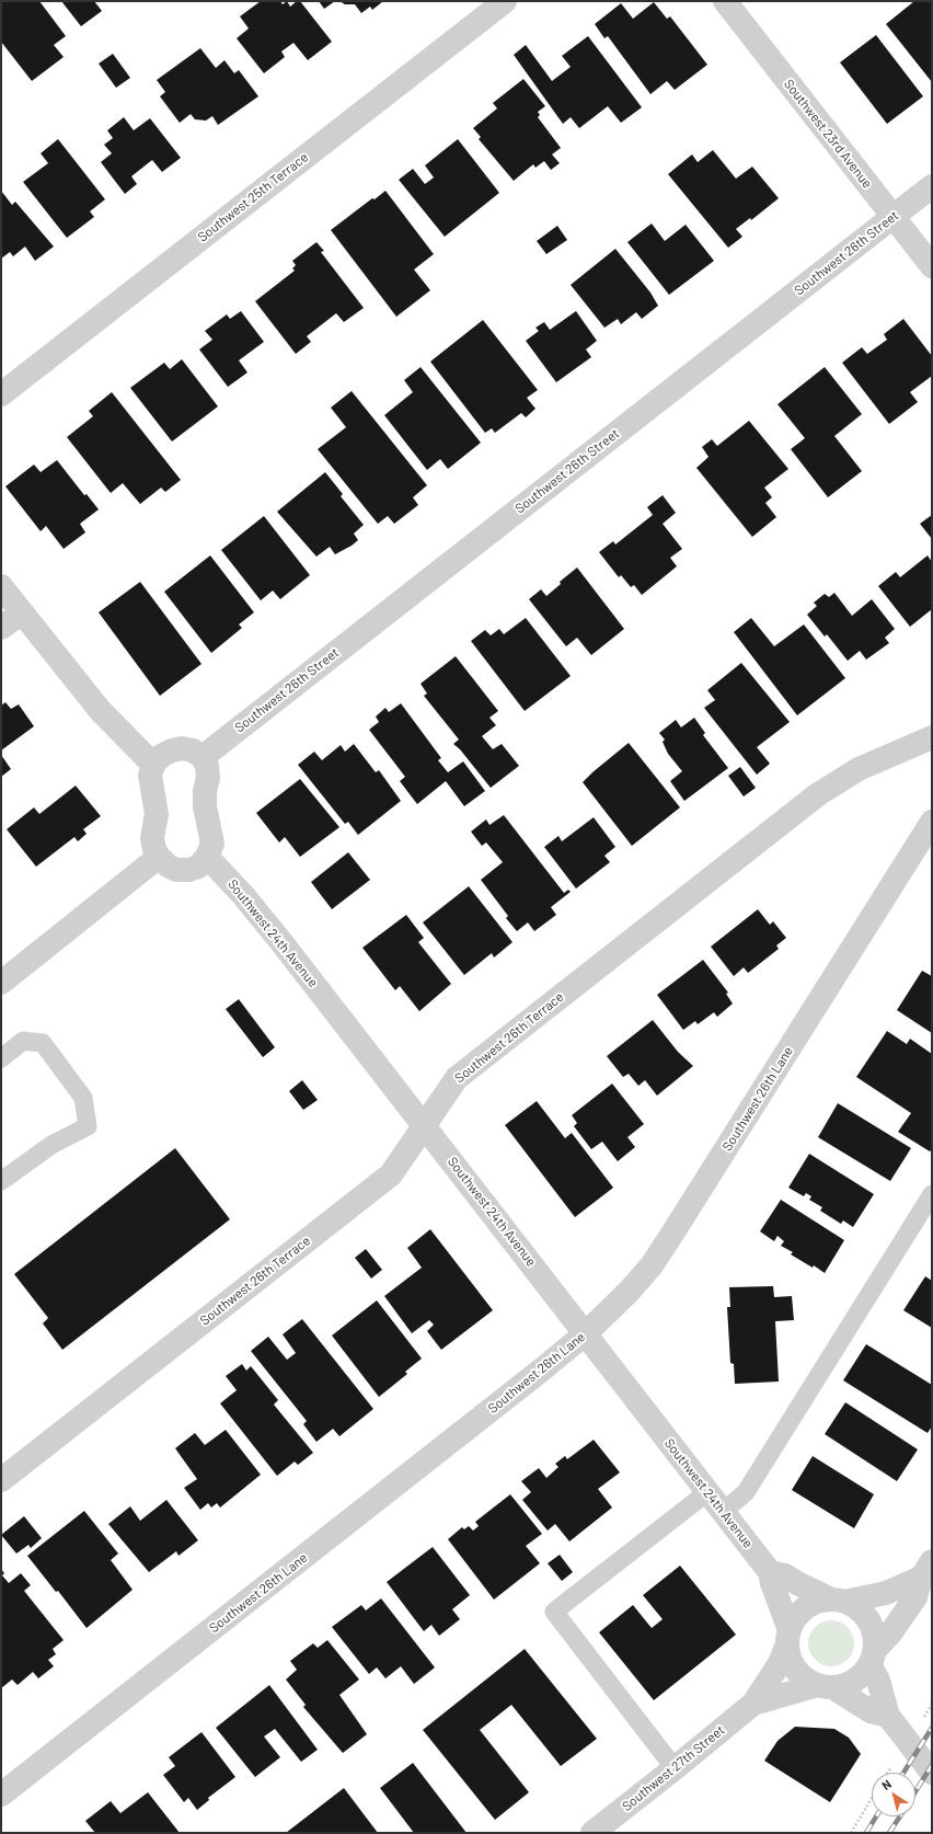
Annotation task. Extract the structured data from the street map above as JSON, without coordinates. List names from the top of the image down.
{
  "streets": {
    "street": [
      "Southwest 23rd Avenue",
      "Southwest 25th Terrace",
      "Southwest 26th Street",
      "Southwest 24th Avenue",
      "Southwest 26th Terrace",
      "Southwest 26th Lane",
      "Southwest 27th Street"
    ]
  },
  "crossings": [
    ["Southwest 23rd Avenue", "Southwest 26th Street"],
    ["Southwest 24th Avenue", "Southwest 26th Terrace"],
    ["Southwest 24th Avenue", "Southwest 26th Lane"],
    ["Southwest 24th Avenue", "Southwest 27th Street"]
  ],
  "north": "top left"
}
